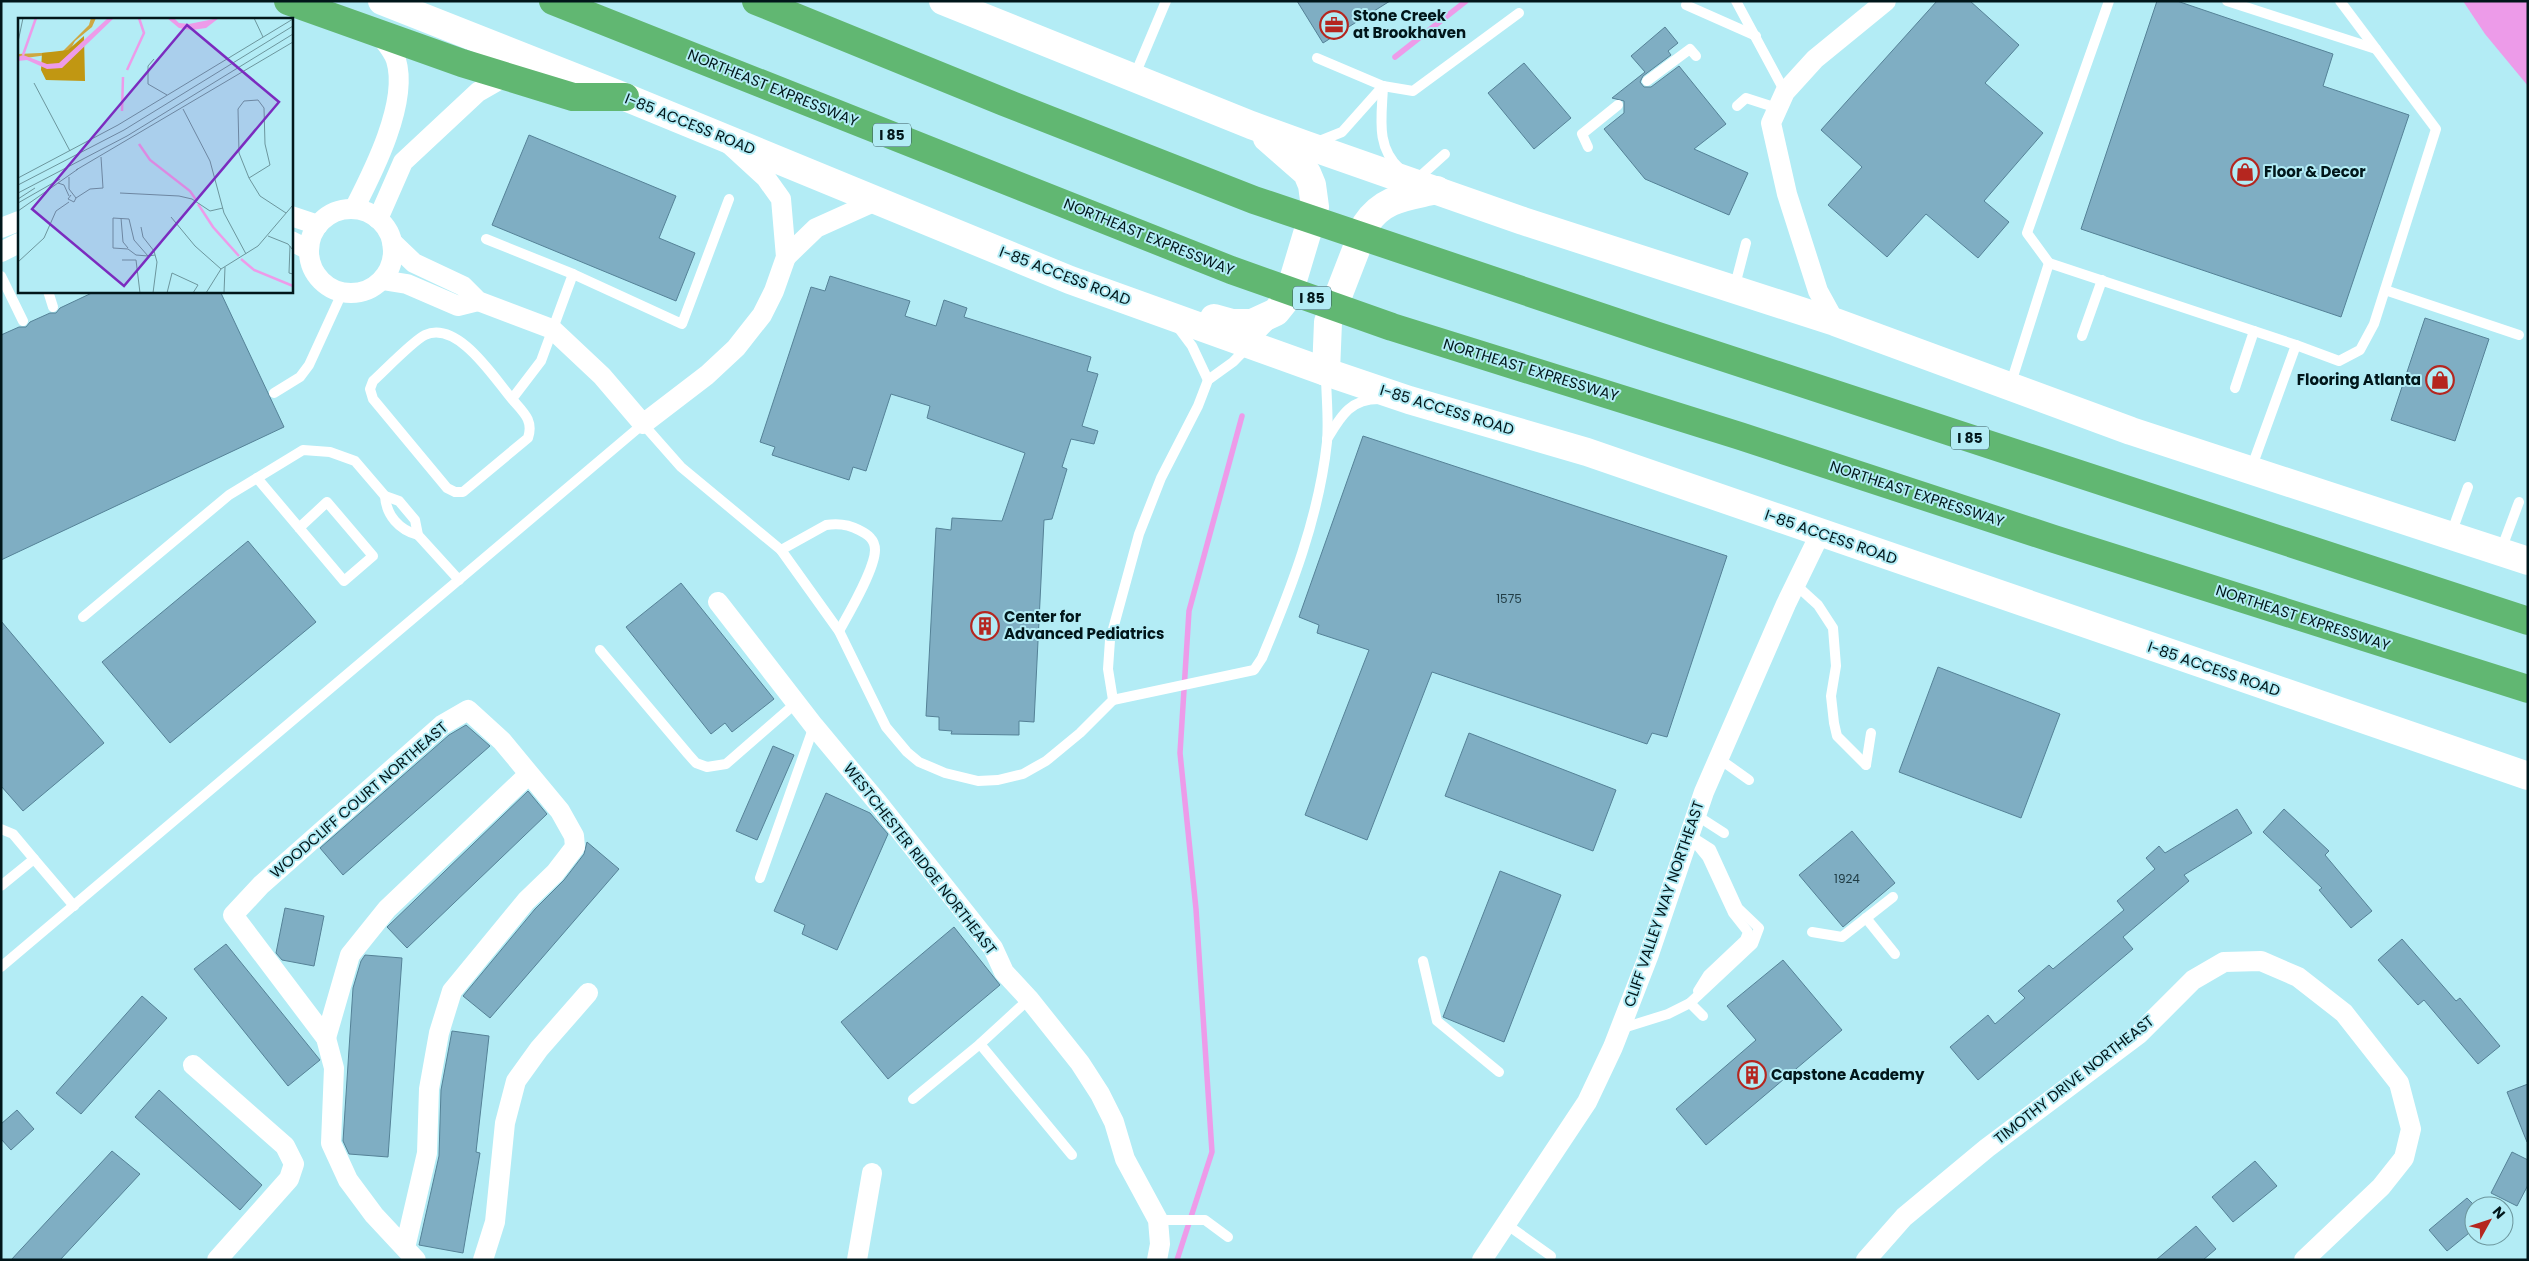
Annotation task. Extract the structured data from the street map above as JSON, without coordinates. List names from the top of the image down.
{
  "streets": {
    "highway": ["NORTHEAST EXPRESSWAY", "I 85"],
    "main road": ["I-85 ACCESS ROAD"],
    "street": [
      "WOODCLIFF COURT NORTHEAST",
      "WESTCHESTER RIDGE NORTHEAST",
      "CLIFF VALLEY WAY NORTHEAST",
      "TIMOTHY DRIVE NORTHEAST"
    ]
  },
  "crossings": [
    ["I-85 ACCESS ROAD", "CLIFF VALLEY WAY NORTHEAST"]
  ],
  "places": {
    "office": ["Stone Creek at Brookhaven"],
    "shop": ["Floor & Decor", "Flooring Atlanta"],
    "building": ["Center for Advanced Pediatrics", "Capstone Academy"]
  },
  "house_numbers": ["1575", "1924"],
  "north": "top right"
}
